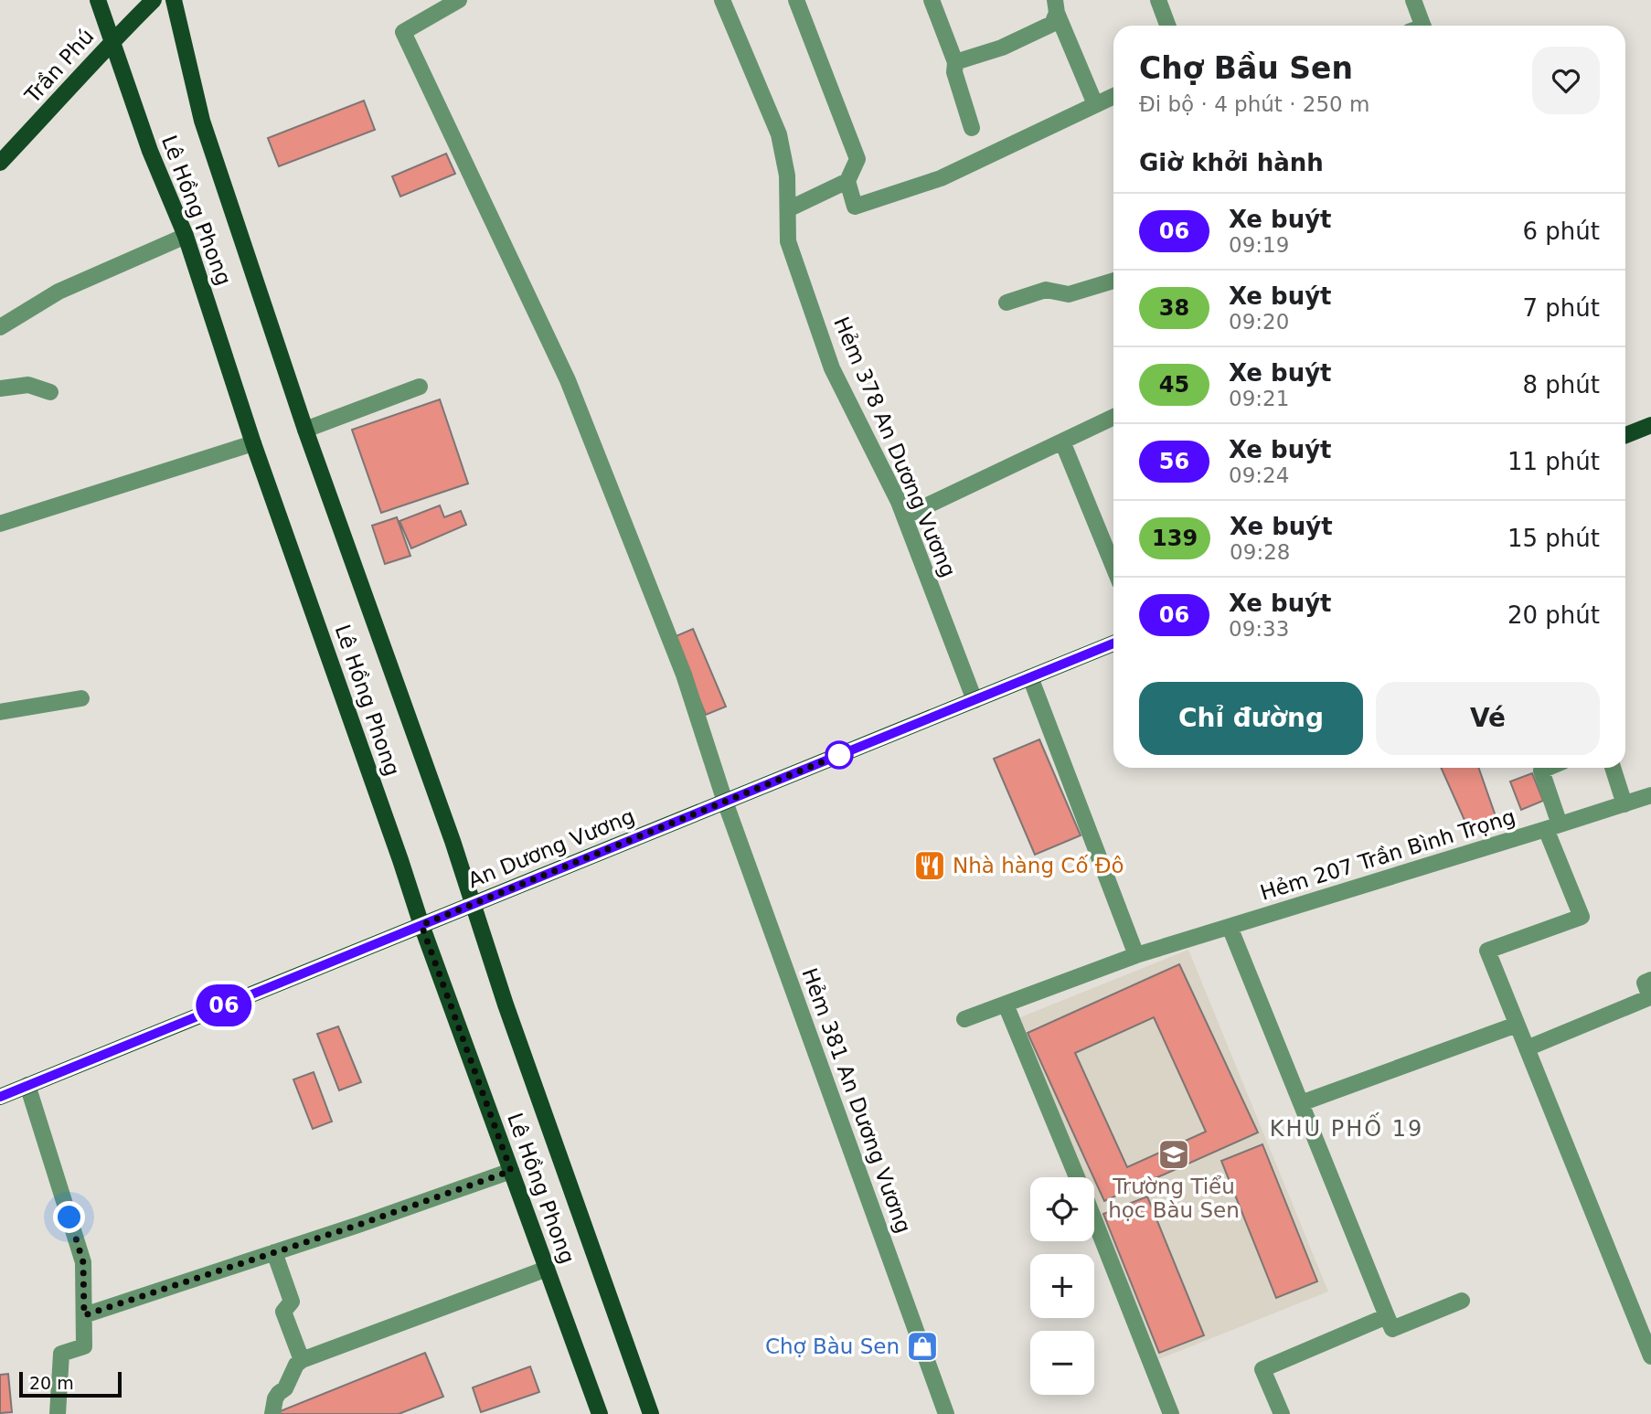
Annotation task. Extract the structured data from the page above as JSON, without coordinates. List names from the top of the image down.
{
  "streets": {
    "main road": ["Trần Phú", "Lê Hồng Phong", "An Dương Vương"],
    "street": ["Hẻm 378 An Dương Vương", "Hẻm 207 Trần Bình Trọng", "Hẻm 381 An Dương Vương"]
  },
  "crossings": [
    ["Trần Phú", "Lê Hồng Phong"],
    ["Lê Hồng Phong", "An Dương Vương"],
    ["Hẻm 378 An Dương Vương", "An Dương Vương"],
    ["An Dương Vương", "Hẻm 381 An Dương Vương"]
  ],
  "districts": ["KHU PHỐ 19"],
  "places": {
    "restaurant": ["Nhà hàng Cố Đô"],
    "school or university": ["Trường Tiểu học Bàu Sen"],
    "shop": ["Chợ Bàu Sen"]
  },
  "lines": ["bus line 06"],
  "scale_bar": "20 m",
  "page": {
    "on_map": "06",
    "heading": [
      ["Chợ Bầu Sen", "Đi bộ · 4 phút · 250 m"],
      "Giờ khởi hành"
    ],
    "list": [
      {
        "mark": "06",
        "name": "Xe buýt",
        "note": "09:19",
        "value": "6 phút"
      },
      {
        "mark": "38",
        "name": "Xe buýt",
        "note": "09:20",
        "value": "7 phút"
      },
      {
        "mark": "45",
        "name": "Xe buýt",
        "note": "09:21",
        "value": "8 phút"
      },
      {
        "mark": "56",
        "name": "Xe buýt",
        "note": "09:24",
        "value": "11 phút"
      },
      {
        "mark": "139",
        "name": "Xe buýt",
        "note": "09:28",
        "value": "15 phút"
      },
      {
        "mark": "06",
        "name": "Xe buýt",
        "note": "09:33",
        "value": "20 phút"
      }
    ],
    "buttons": ["Chỉ đường", "Vé"],
    "map_buttons": ["+", "−"],
    "scale": "20 m"
  }
}
